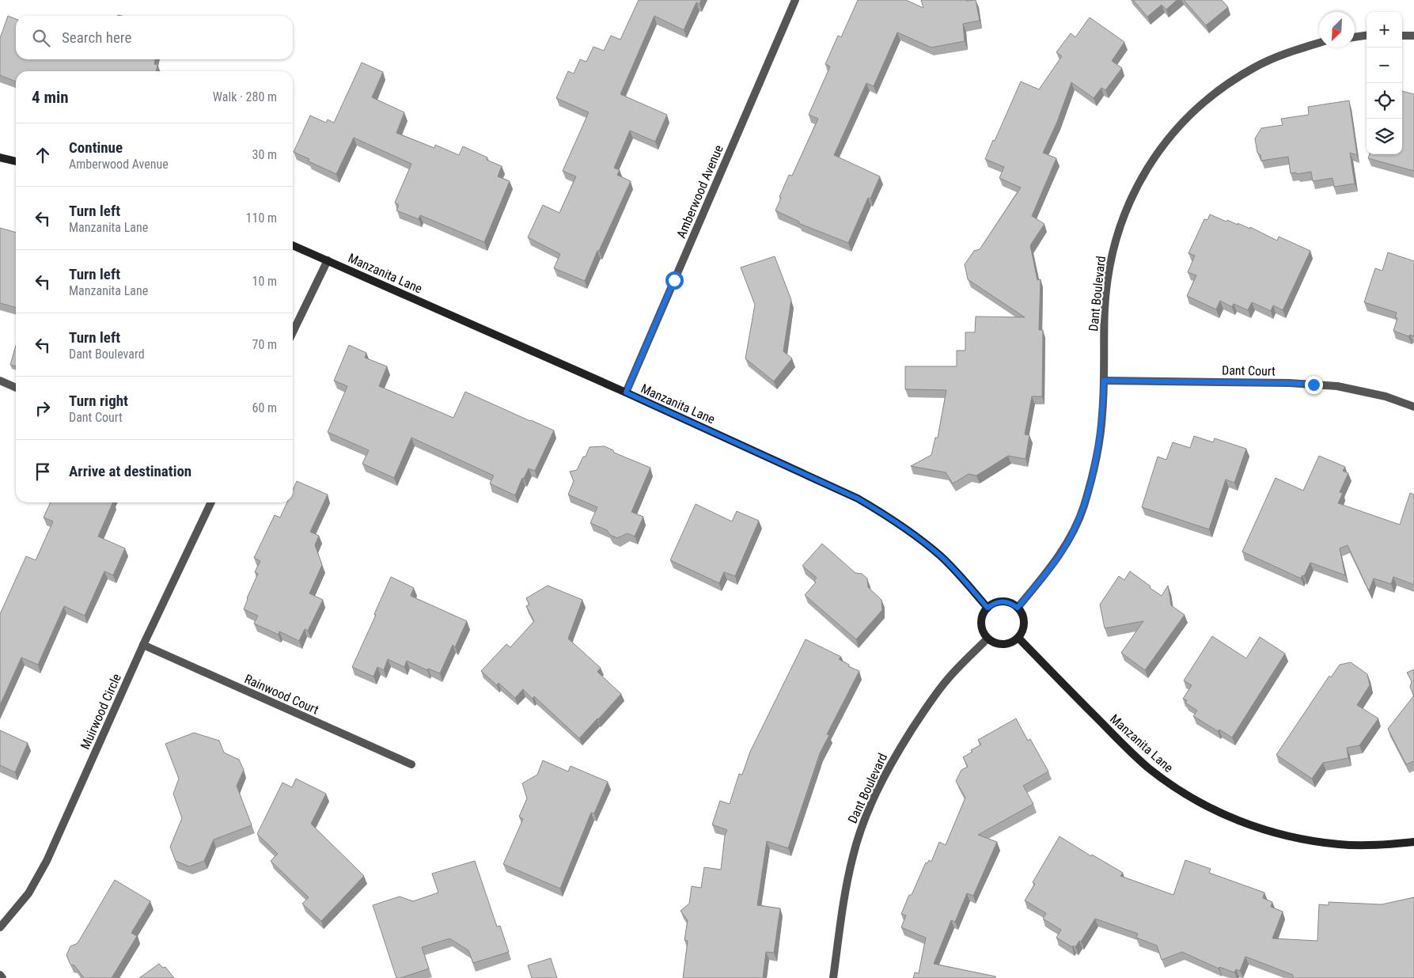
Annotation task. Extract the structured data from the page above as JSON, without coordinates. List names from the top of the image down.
{
  "streets": {
    "street": [
      "Amberwood Avenue",
      "Manzanita Lane",
      "Dant Boulevard",
      "Dant Court",
      "Rainwood Court",
      "Muirwood Circle"
    ]
  },
  "crossings": [
    ["Amberwood Avenue", "Manzanita Lane"],
    ["Manzanita Lane", "Dant Boulevard"],
    ["Dant Boulevard", "Dant Court"],
    ["Rainwood Court", "Muirwood Circle"]
  ],
  "north": "bottom left",
  "page": {
    "map_buttons": ["+", "−"],
    "search": "Search here",
    "heading": ["4 min", "Walk · 280 m"],
    "list": [
      ["Continue", "Amberwood Avenue", "30 m"],
      ["Turn left", "Manzanita Lane", "110 m"],
      ["Turn left", "Manzanita Lane", "10 m"],
      ["Turn left", "Dant Boulevard", "70 m"],
      ["Turn right", "Dant Court", "60 m"],
      "Arrive at destination"
    ]
  }
}
